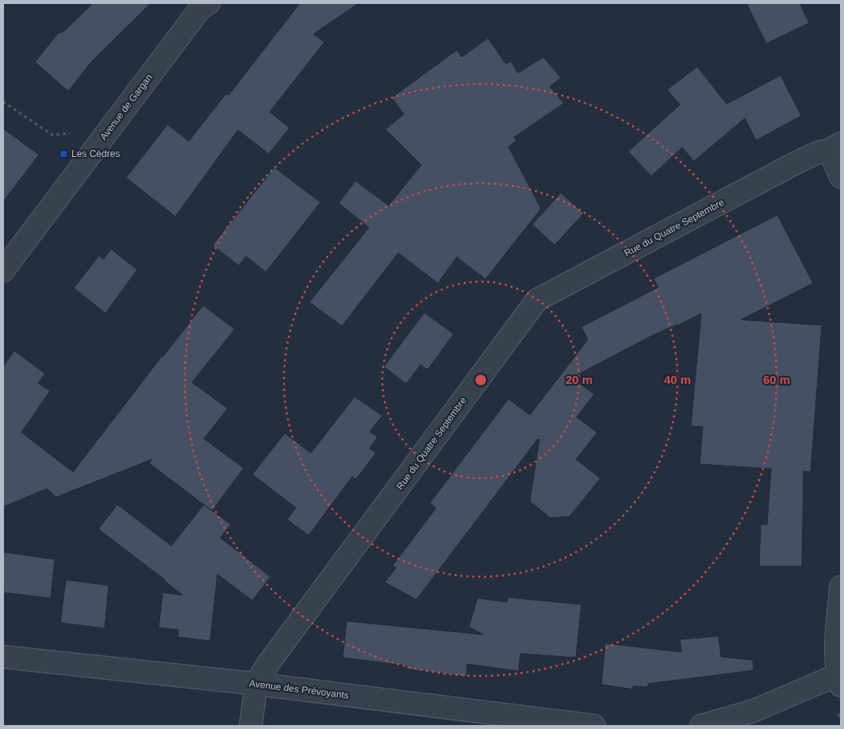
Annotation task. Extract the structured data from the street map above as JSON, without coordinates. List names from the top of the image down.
{
  "streets": {
    "street": ["Avenue de Gargan", "Rue du Quatre Septembre", "Avenue des Prévoyants"]
  },
  "crossings": [
    ["Rue du Quatre Septembre", "Avenue des Prévoyants"]
  ],
  "places": {
    "transit": ["Les Cèdres"]
  },
  "rings": ["20 m", "40 m", "60 m"]
}
